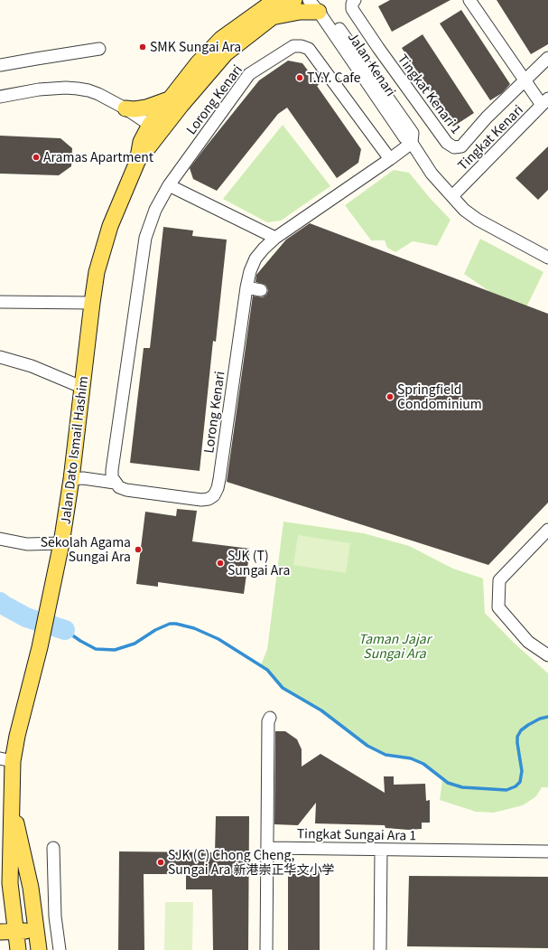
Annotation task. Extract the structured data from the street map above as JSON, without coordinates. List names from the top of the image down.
{
  "streets": {
    "main road": ["Jalan Dato Ismail Hashim"],
    "street": [
      "Jalan Kenari",
      "Tingkat Kenari 1",
      "Lorong Kenari",
      "Tingkat Kenari",
      "Tingkat Sungai Ara 1"
    ]
  },
  "crossings": [
    ["Jalan Kenari", "Lorong Kenari"],
    ["Jalan Kenari", "Tingkat Kenari"],
    ["Lorong Kenari", "Jalan Dato Ismail Hashim"]
  ],
  "parks": ["Taman Jajar Sungai Ara"],
  "places": [
    "SMK Sungai Ara",
    "T.Y.Y. Cafe",
    "Aramas Apartment",
    "Springfield Condominium",
    "Sekolah Agama Sungai Ara",
    "SJK (T) Sungai Ara",
    "SJK (C) Chong Cheng, Sungai Ara 新港崇正华文小学"
  ]
}
